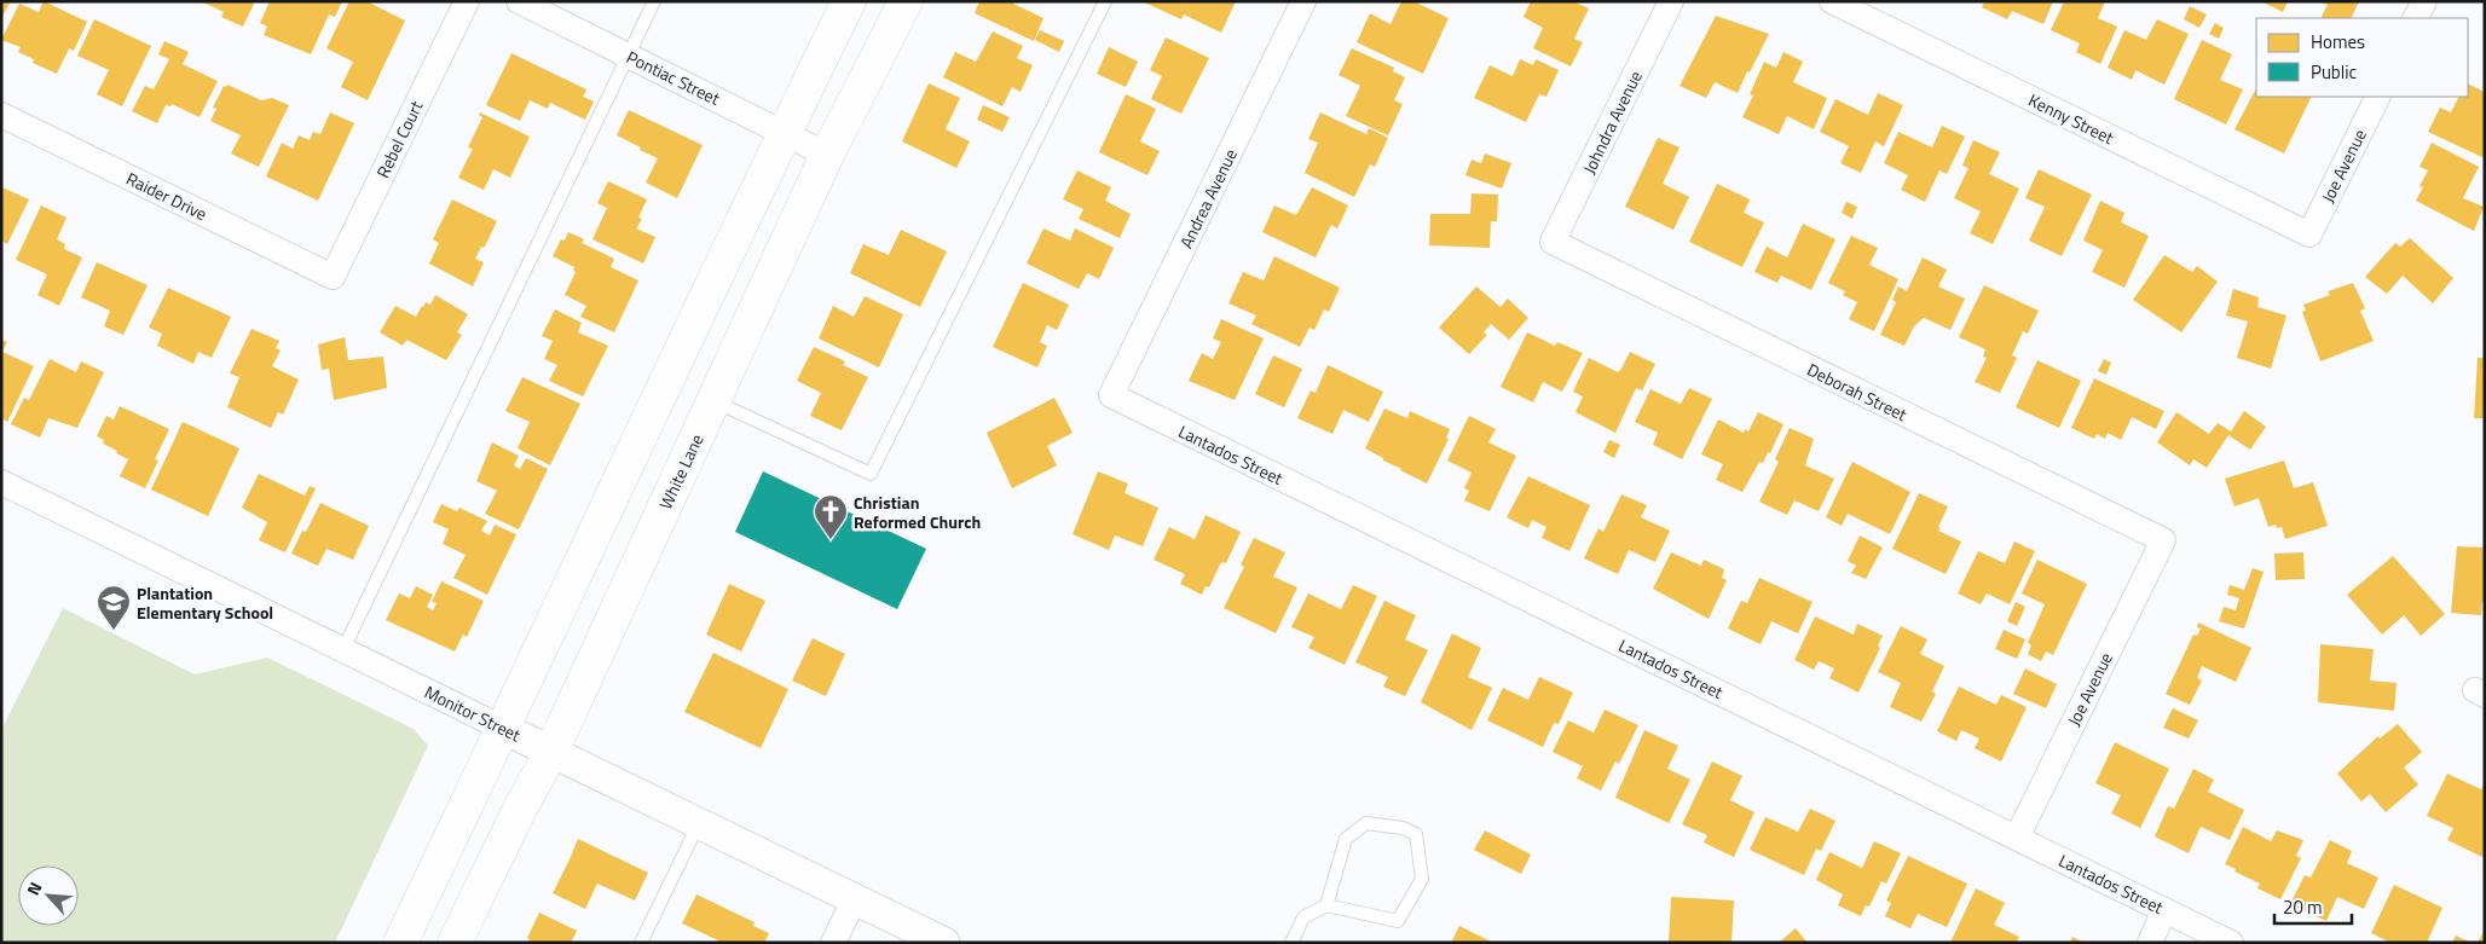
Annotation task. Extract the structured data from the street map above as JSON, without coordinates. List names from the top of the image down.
{
  "streets": {
    "main road": ["White Lane"],
    "street": [
      "Pontiac Street",
      "Kenny Street",
      "Johndra Avenue",
      "Rebel Court",
      "Joe Avenue",
      "Raider Drive",
      "Andrea Avenue",
      "Deborah Street",
      "Lantados Street",
      "Monitor Street"
    ]
  },
  "crossings": [
    ["Pontiac Street", "White Lane"],
    ["Kenny Street", "Joe Avenue"],
    ["Johndra Avenue", "Deborah Street"],
    ["Rebel Court", "Raider Drive"],
    ["Joe Avenue", "Deborah Street"],
    ["Joe Avenue", "Lantados Street"],
    ["Andrea Avenue", "Lantados Street"],
    ["White Lane", "Monitor Street"]
  ],
  "places": {
    "church": ["Christian Reformed Church"],
    "school or university": ["Plantation Elementary School"]
  },
  "legend": ["Homes", "Public"],
  "scale_bar": "20 m",
  "north": "top left"
}
